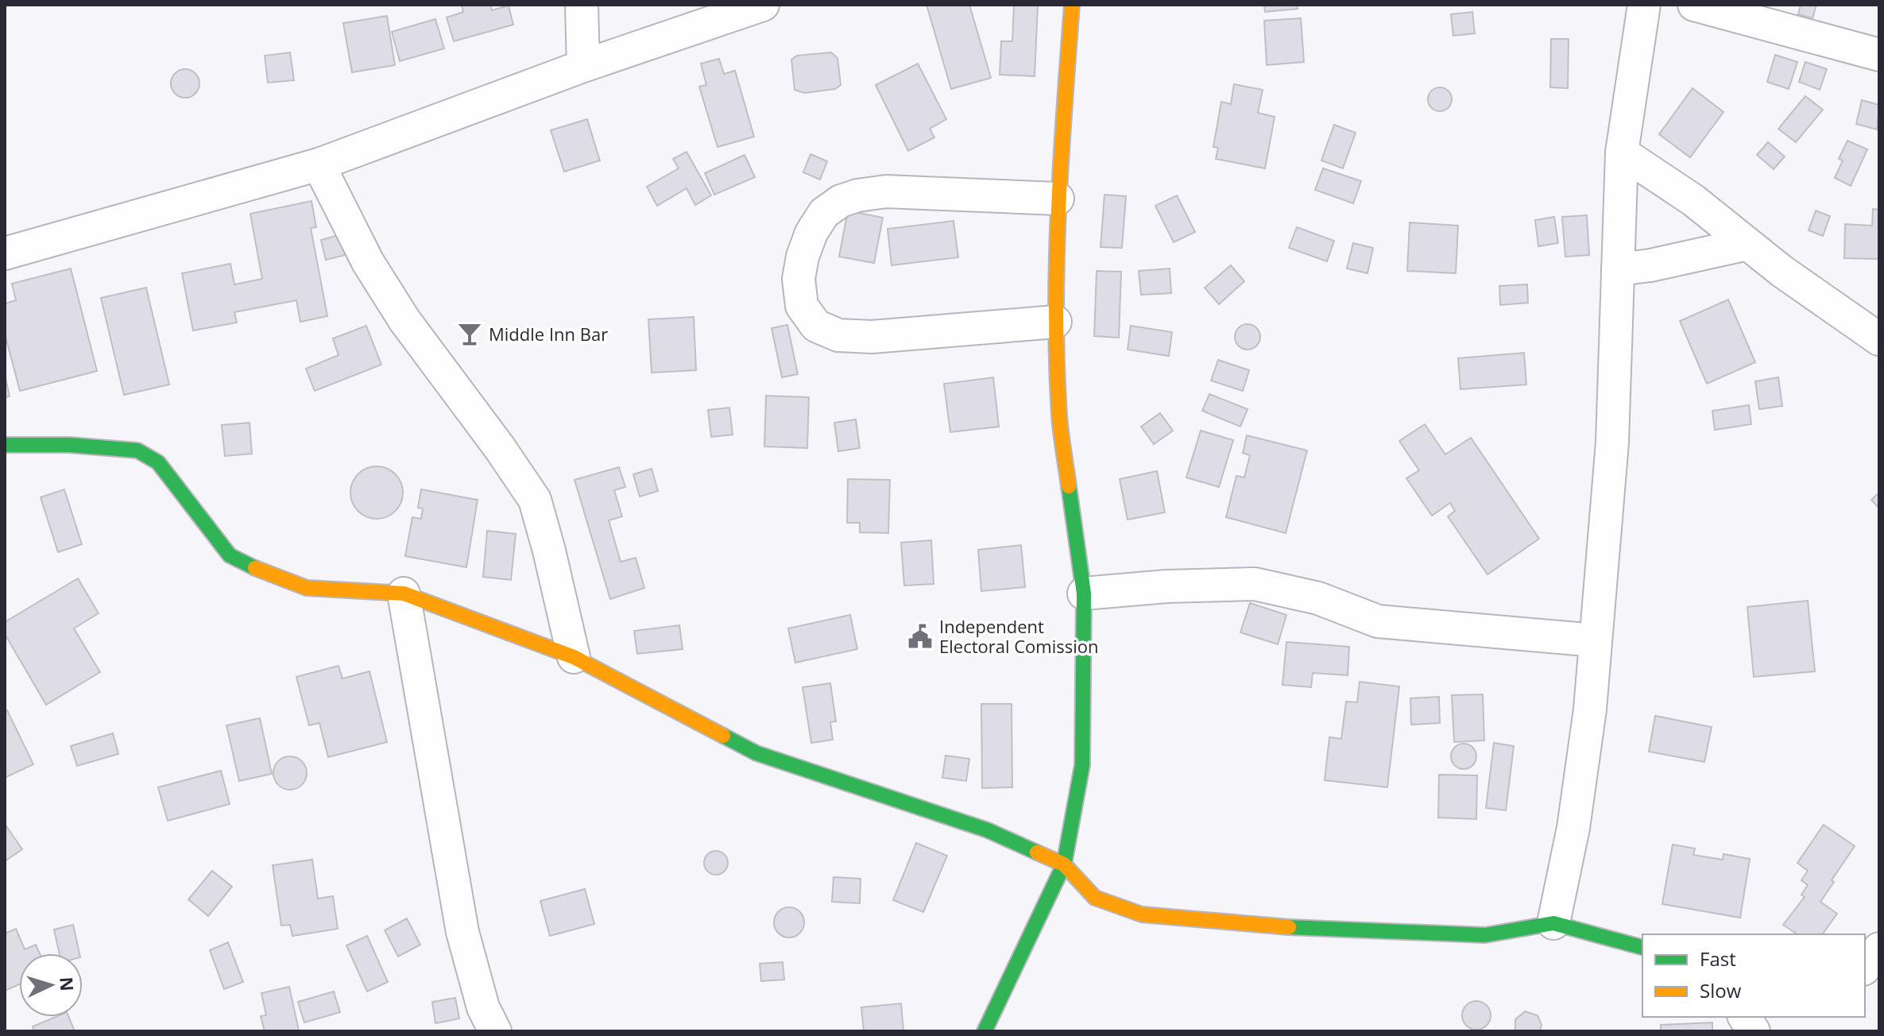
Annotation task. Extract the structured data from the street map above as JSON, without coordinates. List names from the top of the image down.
{
  "places": {
    "bar": ["Middle Inn Bar"],
    "public building": ["Independent Electoral Comission"]
  },
  "legend": ["Fast", "Slow"],
  "north": "right"
}
